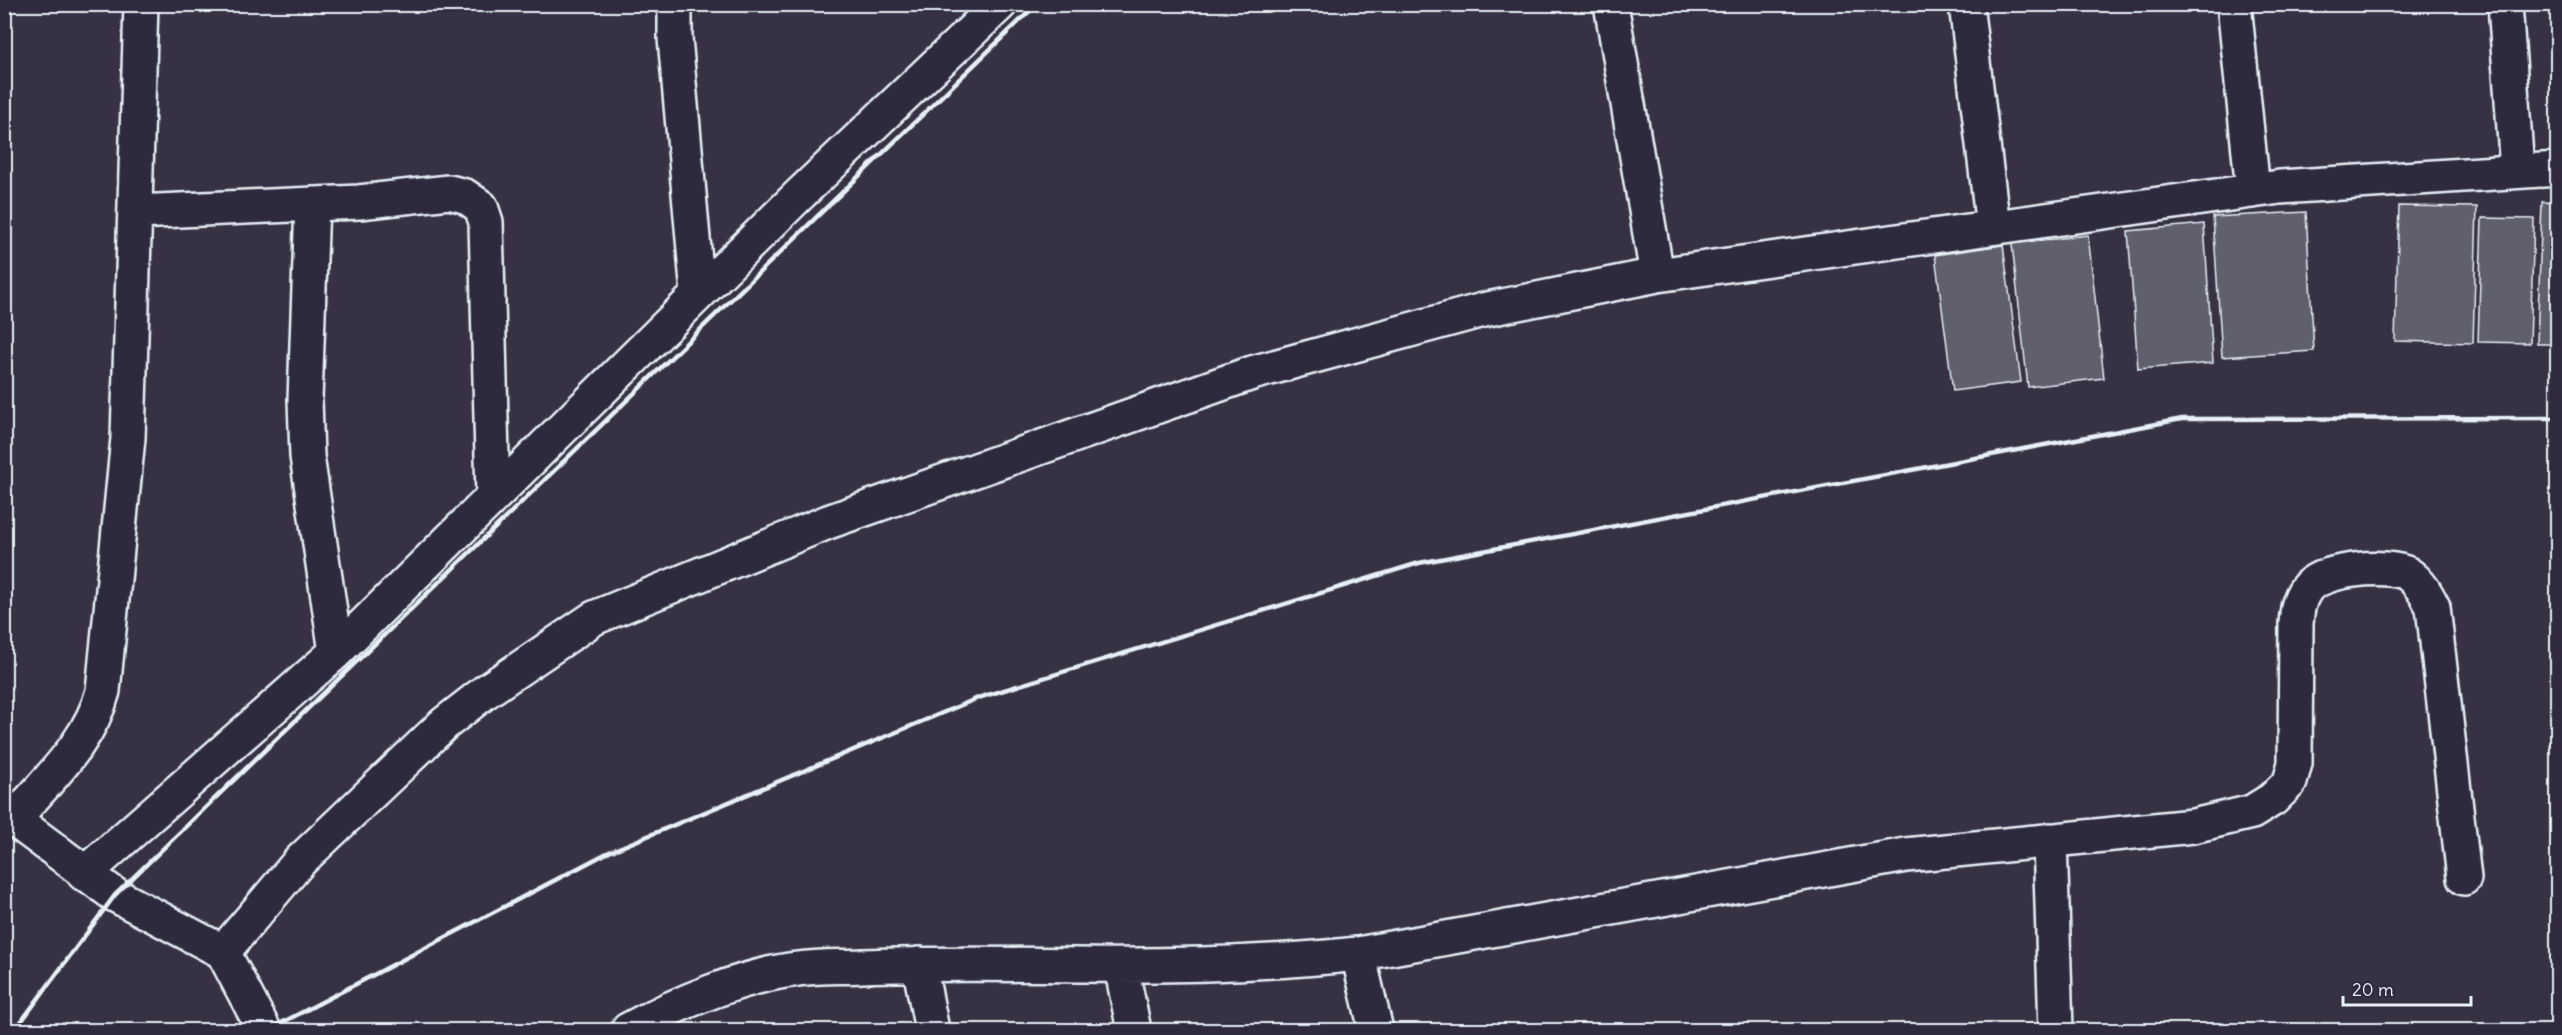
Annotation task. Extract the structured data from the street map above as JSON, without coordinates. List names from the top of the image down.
{
  "scale_bar": "20 m"
}
